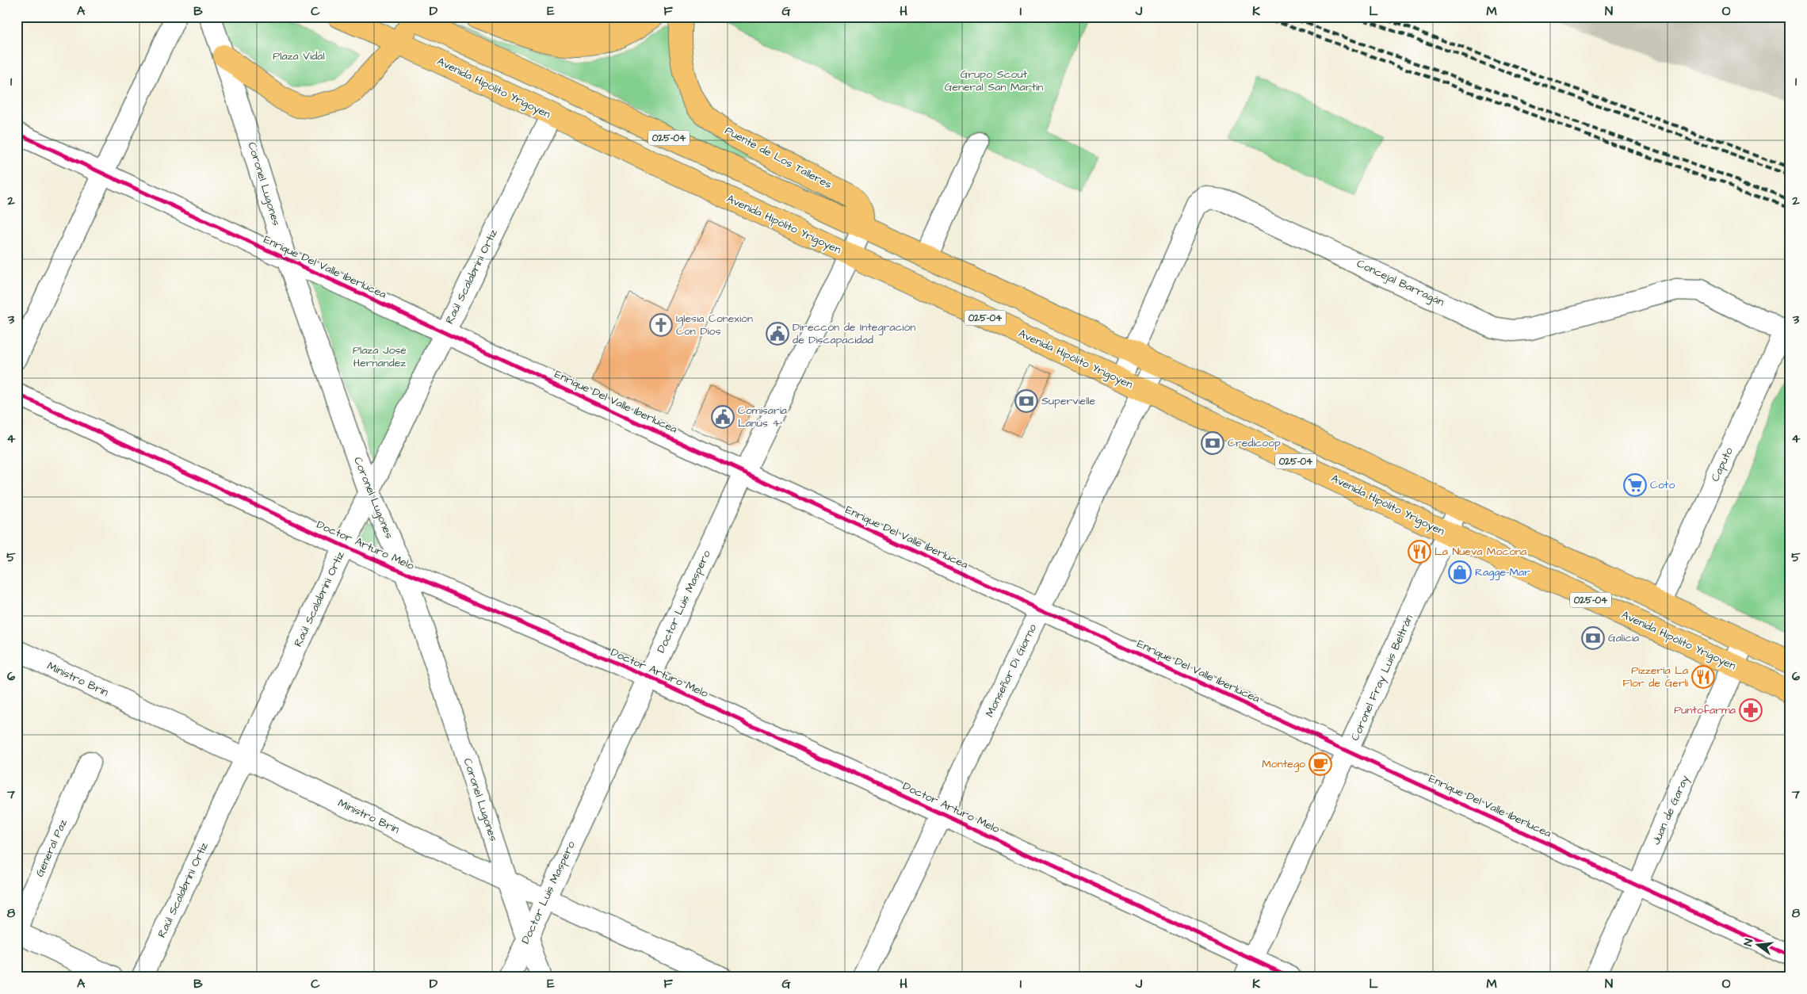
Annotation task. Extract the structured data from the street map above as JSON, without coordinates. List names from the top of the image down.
{
  "streets": {
    "main road": ["Avenida Hipólito Yrigoyen", "025-04", "Puente de Los Talleres"],
    "street": [
      "Coronel Lugones",
      "Enrique Del Valle Iberlucea",
      "Raúl Scalabrini Ortiz",
      "Concejal Barragán",
      "Caputo",
      "Doctor Arturo Melo",
      "Doctor Luis Maspero",
      "Monseñor Di Giorno",
      "Coronel Fray Luis Beltrán",
      "Ministro Brin",
      "Juan de Garay",
      "General Paz"
    ]
  },
  "crossings": [
    ["Avenida Hipólito Yrigoyen", "Raúl Scalabrini Ortiz"],
    ["Avenida Hipólito Yrigoyen", "Concejal Barragán"],
    ["Avenida Hipólito Yrigoyen", "Doctor Luis Maspero"],
    ["Avenida Hipólito Yrigoyen", "Monseñor Di Giorno"],
    ["Avenida Hipólito Yrigoyen", "Coronel Fray Luis Beltrán"],
    ["Avenida Hipólito Yrigoyen", "Juan de Garay"],
    ["025-04", "Puente de Los Talleres"],
    ["025-04", "Concejal Barragán"],
    ["025-04", "Caputo"],
    ["025-04", "Doctor Luis Maspero"],
    ["025-04", "Monseñor Di Giorno"],
    ["025-04", "Coronel Fray Luis Beltrán"],
    ["025-04", "Juan de Garay"],
    ["Puente de Los Talleres", "Doctor Luis Maspero"],
    ["Coronel Lugones", "Enrique Del Valle Iberlucea"],
    ["Coronel Lugones", "Raúl Scalabrini Ortiz"],
    ["Coronel Lugones", "Doctor Arturo Melo"],
    ["Coronel Lugones", "Doctor Luis Maspero"],
    ["Coronel Lugones", "Ministro Brin"],
    ["Enrique Del Valle Iberlucea", "Raúl Scalabrini Ortiz"],
    ["Enrique Del Valle Iberlucea", "Doctor Luis Maspero"],
    ["Enrique Del Valle Iberlucea", "Monseñor Di Giorno"],
    ["Enrique Del Valle Iberlucea", "Coronel Fray Luis Beltrán"],
    ["Enrique Del Valle Iberlucea", "Juan de Garay"],
    ["Raúl Scalabrini Ortiz", "Doctor Arturo Melo"],
    ["Raúl Scalabrini Ortiz", "Ministro Brin"],
    ["Concejal Barragán", "Caputo"],
    ["Doctor Arturo Melo", "Doctor Luis Maspero"],
    ["Doctor Arturo Melo", "Monseñor Di Giorno"],
    ["Doctor Arturo Melo", "Coronel Fray Luis Beltrán"],
    ["Doctor Luis Maspero", "Ministro Brin"]
  ],
  "parks": ["Plaza Vidal", "Grupo Scout General San Martín", "Plaza José Hernandez"],
  "places": {
    "church": ["Iglesia Conexión Con Dios"],
    "public building": ["Direccón de Integración de Discapacidad", "Comisaría Lanús 4°"],
    "bank": ["Supervielle", "Credicoop", "Galicia"],
    "supermarket": ["Coto"],
    "restaurant": ["La Nueva Mocona", "Pizzería La Flor de Gerli"],
    "shop": ["Ragge-Mar"],
    "pharmacy": ["Puntofarma"],
    "cafe": ["Montego"]
  },
  "north": "left",
  "grid": {
    "columns": [
      "A",
      "B",
      "C",
      "D",
      "E",
      "F",
      "G",
      "H",
      "I",
      "J",
      "K",
      "L",
      "M",
      "N",
      "O"
    ],
    "rows": [
      "1",
      "2",
      "3",
      "4",
      "5",
      "6",
      "7",
      "8"
    ]
  }
}
